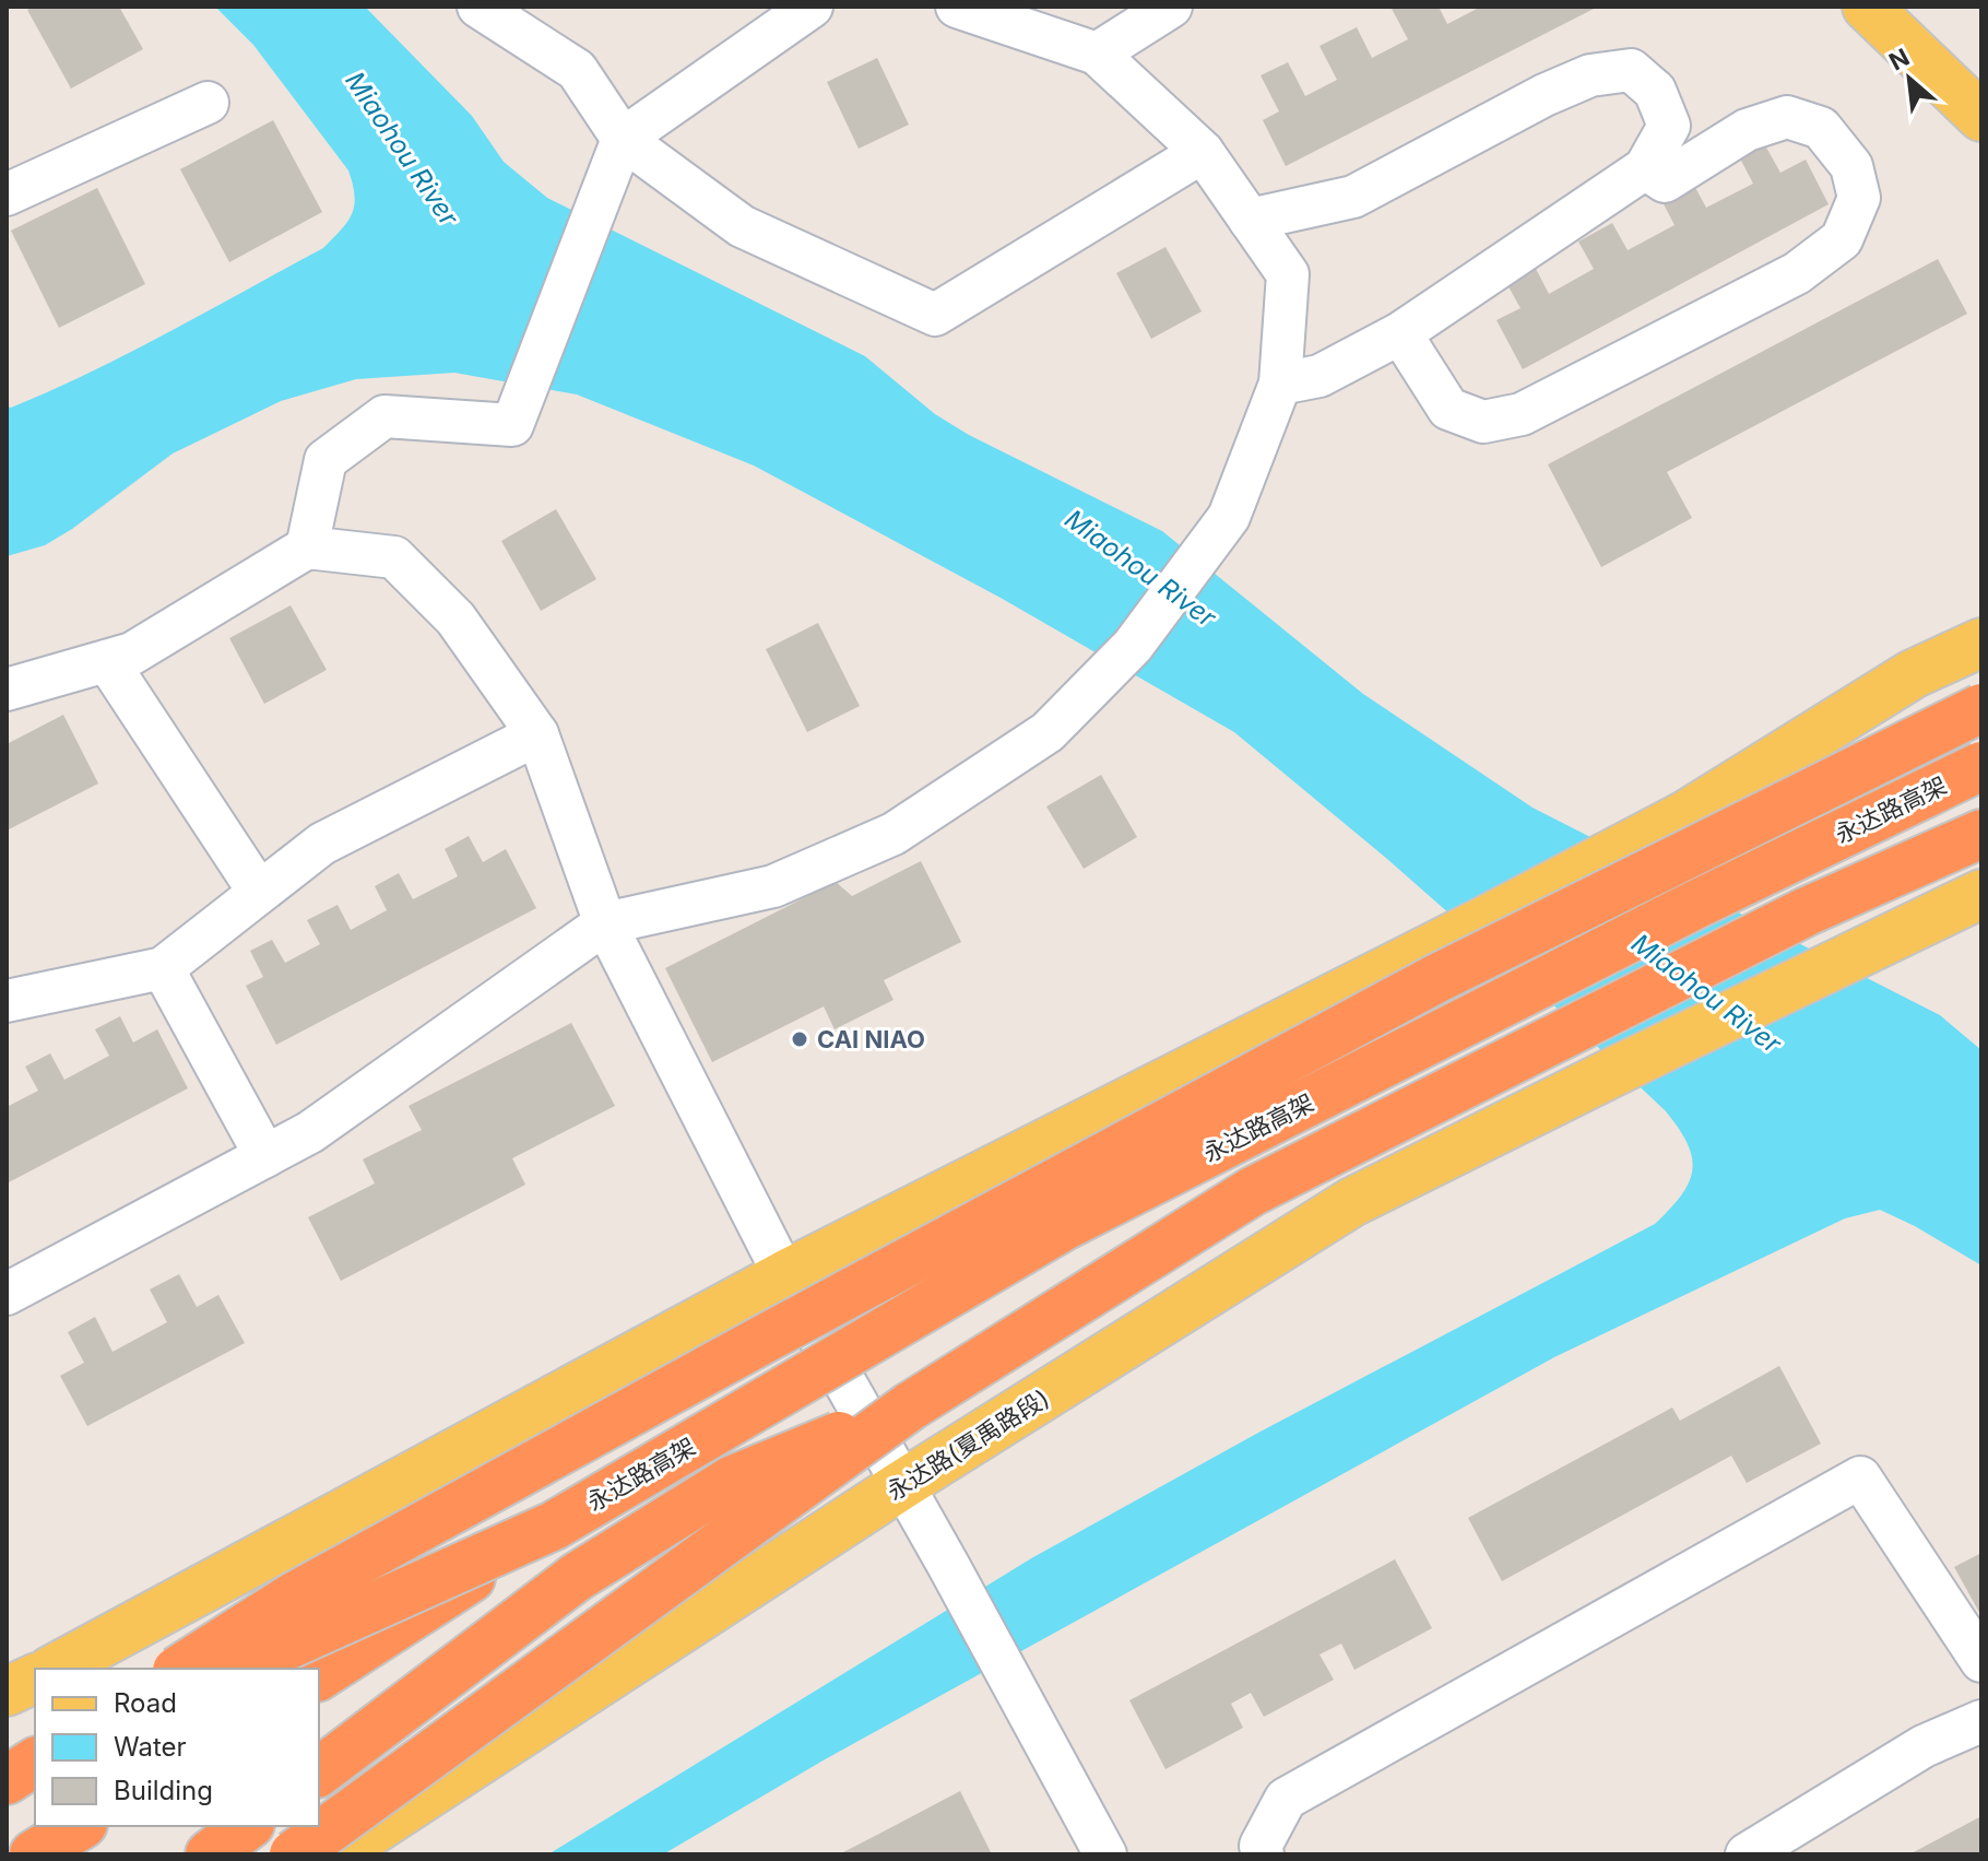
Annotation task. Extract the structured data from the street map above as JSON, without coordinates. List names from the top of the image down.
{
  "streets": {
    "highway": ["永达路高架"],
    "main road": ["永达路(夏禹路段)"]
  },
  "water": ["Miaohou River"],
  "places": ["CAI NIAO"],
  "legend": ["Road", "Water", "Building"],
  "north": "top left"
}
